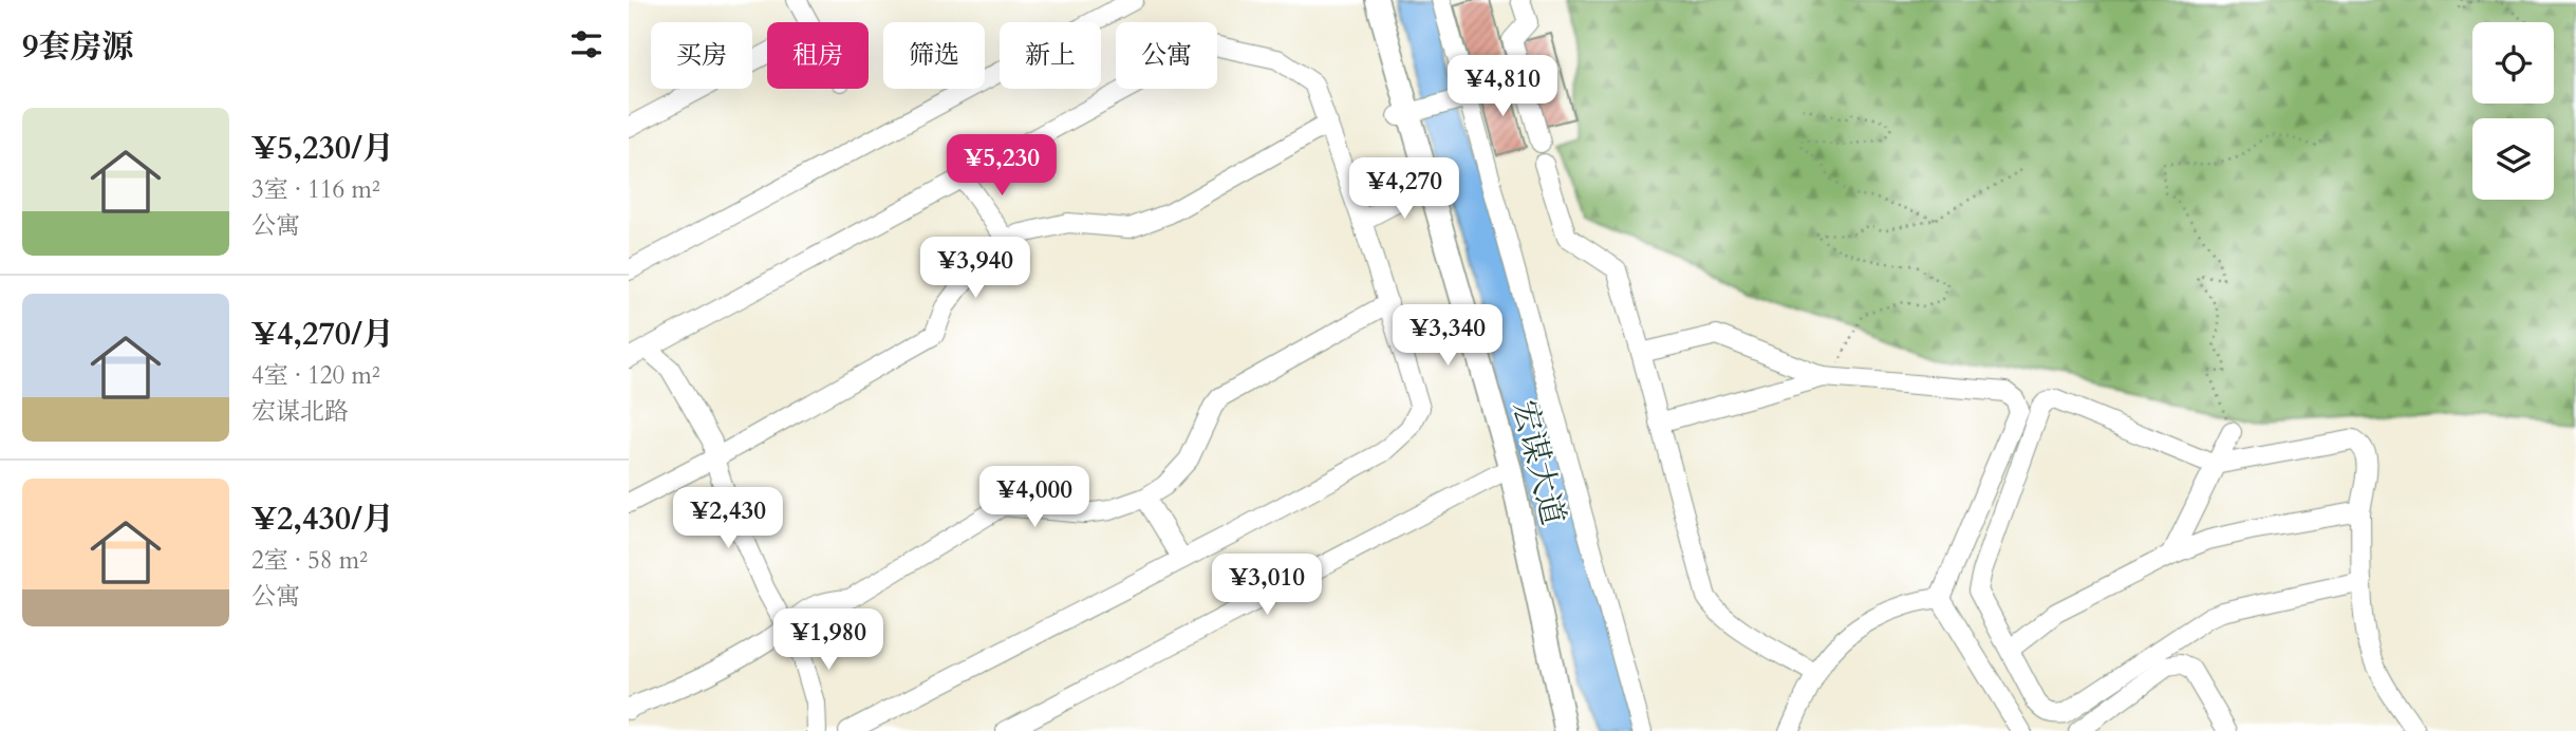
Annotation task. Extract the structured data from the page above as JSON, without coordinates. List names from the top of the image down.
{
  "streets": {
    "main road": ["宏谋大道"]
  },
  "page": {
    "heading": "9套房源",
    "chip": [
      "买房",
      "租房",
      "筛选",
      "新上",
      "公寓"
    ],
    "price": [
      "¥4,810",
      "¥5,230",
      "¥4,270",
      "¥3,940",
      "¥3,340",
      "¥4,000",
      "¥2,430",
      "¥3,010",
      "¥1,980"
    ],
    "list": [
      {
        "name": "¥5,230/月",
        "note": "3室 · 116 m² · 公寓"
      },
      {
        "name": "¥4,270/月",
        "note": "4室 · 120 m² · 宏谋北路"
      },
      {
        "name": "¥2,430/月",
        "note": "2室 · 58 m² · 公寓"
      }
    ]
  }
}
